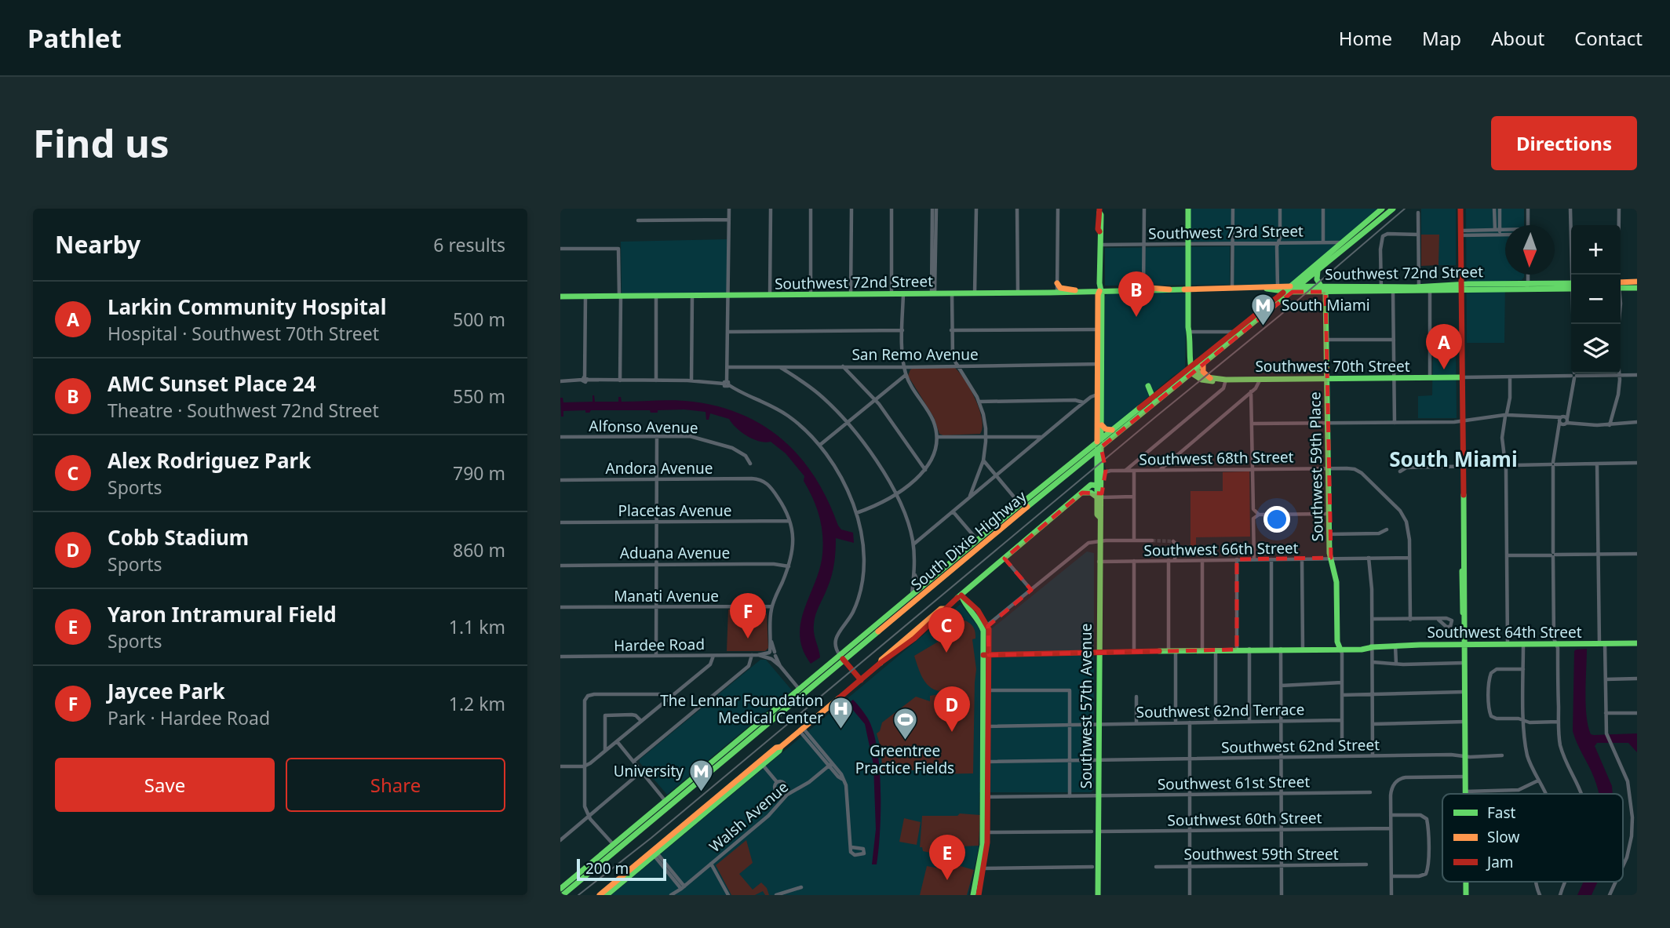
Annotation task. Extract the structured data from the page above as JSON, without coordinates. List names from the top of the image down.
{
  "streets": {
    "main road": [
      "Southwest 72nd Street",
      "Southwest 70th Street",
      "Southwest 59th Place",
      "South Dixie Highway",
      "Southwest 64th Street",
      "Southwest 57th Avenue"
    ],
    "street": [
      "Southwest 73rd Street",
      "San Remo Avenue",
      "Alfonso Avenue",
      "Southwest 68th Street",
      "Andora Avenue",
      "Placetas Avenue",
      "Southwest 66th Street",
      "Aduana Avenue",
      "Manati Avenue",
      "Hardee Road",
      "Southwest 62nd Terrace",
      "Southwest 62nd Street",
      "Southwest 61st Street",
      "Walsh Avenue",
      "Southwest 60th Street",
      "Southwest 59th Street"
    ]
  },
  "crossings": [
    ["Southwest 73rd Street", "South Dixie Highway"],
    ["Southwest 73rd Street", "Southwest 57th Avenue"],
    ["Southwest 72nd Street", "Southwest 59th Place"],
    ["Southwest 72nd Street", "South Dixie Highway"],
    ["Southwest 72nd Street", "Southwest 57th Avenue"],
    ["San Remo Avenue", "Southwest 57th Avenue"],
    ["Southwest 70th Street", "Southwest 59th Place"],
    ["Southwest 70th Street", "South Dixie Highway"],
    ["Southwest 68th Street", "Southwest 59th Place"],
    ["Southwest 68th Street", "Southwest 66th Street"],
    ["Southwest 59th Place", "South Dixie Highway"],
    ["Southwest 59th Place", "Southwest 66th Street"],
    ["Southwest 59th Place", "Southwest 64th Street"],
    ["Southwest 59th Place", "Southwest 62nd Terrace"],
    ["Andora Avenue", "Placetas Avenue"],
    ["South Dixie Highway", "Southwest 57th Avenue"],
    ["Southwest 66th Street", "Southwest 57th Avenue"],
    ["Southwest 64th Street", "Southwest 57th Avenue"],
    ["Southwest 57th Avenue", "Southwest 62nd Terrace"],
    ["Southwest 57th Avenue", "Southwest 62nd Street"],
    ["Southwest 57th Avenue", "Southwest 61st Street"],
    ["Southwest 57th Avenue", "Southwest 60th Street"]
  ],
  "districts": ["South Miami"],
  "places": {
    "metro station": ["South Miami", "University"],
    "hospital": ["The Lennar Foundation Medical Center"],
    "sports": ["Greentree Practice Fields"]
  },
  "legend": ["Fast", "Slow", "Jam"],
  "scale_bar": "200 m",
  "north": "bottom",
  "page": {
    "header": "Pathlet",
    "nav": [
      "Home",
      "Map",
      "About",
      "Contact"
    ],
    "buttons": [
      "Directions",
      ["Save", "Share"]
    ],
    "title": "Find us",
    "heading": ["Nearby", "6 results"],
    "map_buttons": ["+", "−"],
    "pins": [
      "B",
      "A",
      "F",
      "C",
      "D",
      "E"
    ],
    "list": [
      {
        "mark": "A",
        "name": "Larkin Community Hospital",
        "note": "Hospital · Southwest 70th Street",
        "value": "500 m"
      },
      {
        "mark": "B",
        "name": "AMC Sunset Place 24",
        "note": "Theatre · Southwest 72nd Street",
        "value": "550 m"
      },
      {
        "mark": "C",
        "name": "Alex Rodriguez Park",
        "note": "Sports",
        "value": "790 m"
      },
      {
        "mark": "D",
        "name": "Cobb Stadium",
        "note": "Sports",
        "value": "860 m"
      },
      {
        "mark": "E",
        "name": "Yaron Intramural Field",
        "note": "Sports",
        "value": "1.1 km"
      },
      {
        "mark": "F",
        "name": "Jaycee Park",
        "note": "Park · Hardee Road",
        "value": "1.2 km"
      }
    ],
    "scale": "200 m"
  }
}
